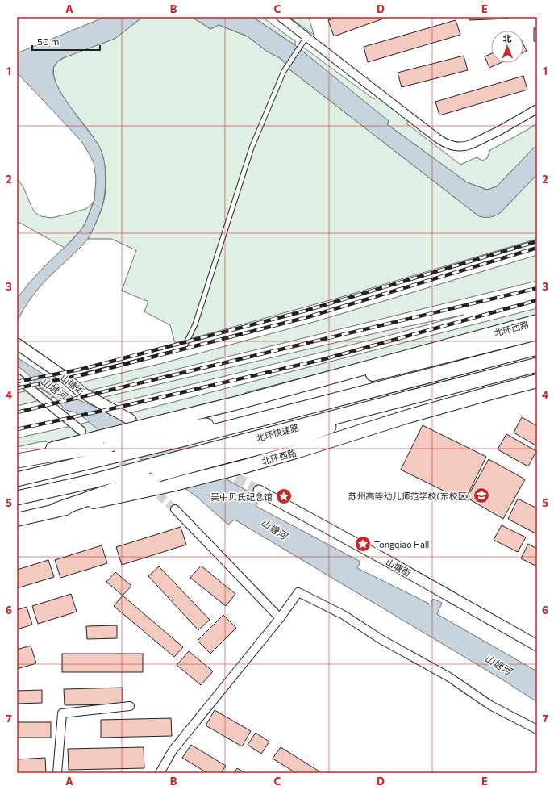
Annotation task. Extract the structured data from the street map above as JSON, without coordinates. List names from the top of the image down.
{
  "streets": {
    "highway": ["北环快速路"],
    "main road": ["北环西路"],
    "street": ["山塘街"]
  },
  "crossings": [
    ["北环西路", "北环快速路"]
  ],
  "water": ["山塘河"],
  "places": {
    "school or university": ["苏州高等幼儿师范学校(东校区)"],
    "place": ["吴中贝氏纪念馆", "Tongqiao Hall"]
  },
  "scale_bar": "50 m",
  "north": "top",
  "grid": {
    "columns": [
      "A",
      "B",
      "C",
      "D",
      "E"
    ],
    "rows": [
      "1",
      "2",
      "3",
      "4",
      "5",
      "6",
      "7"
    ]
  }
}
